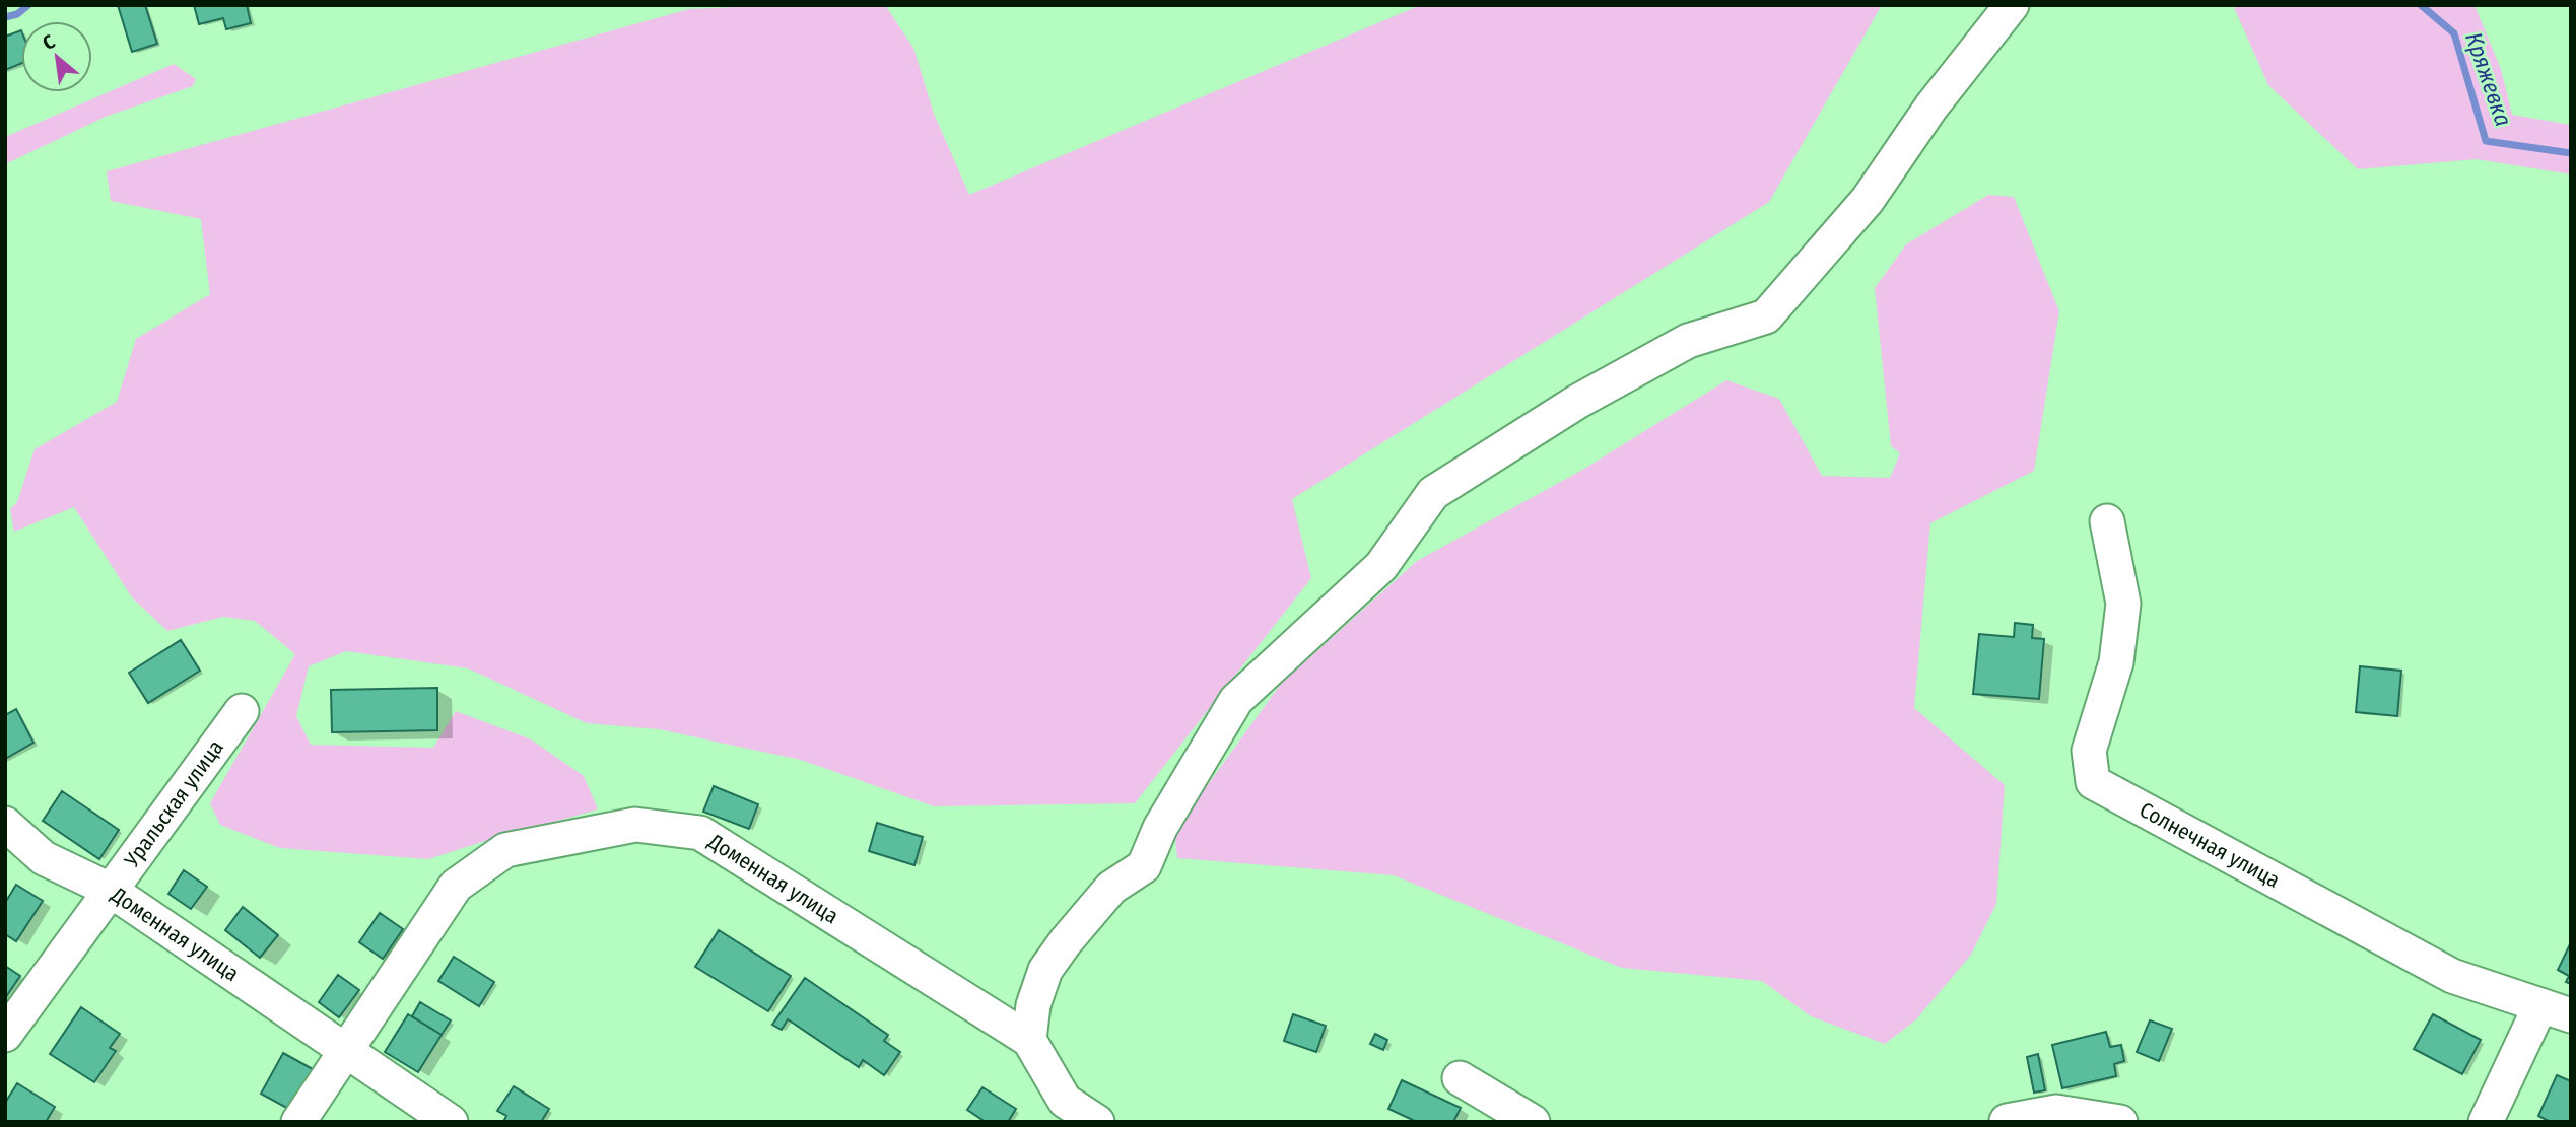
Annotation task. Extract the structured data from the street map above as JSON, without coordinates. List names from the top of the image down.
{
  "streets": {
    "street": ["Уральская улица", "Солнечная улица", "Доменная улица"]
  },
  "crossings": [
    ["Уральская улица", "Доменная улица"]
  ],
  "water": ["Кряжевка"],
  "north": "top left"
}
